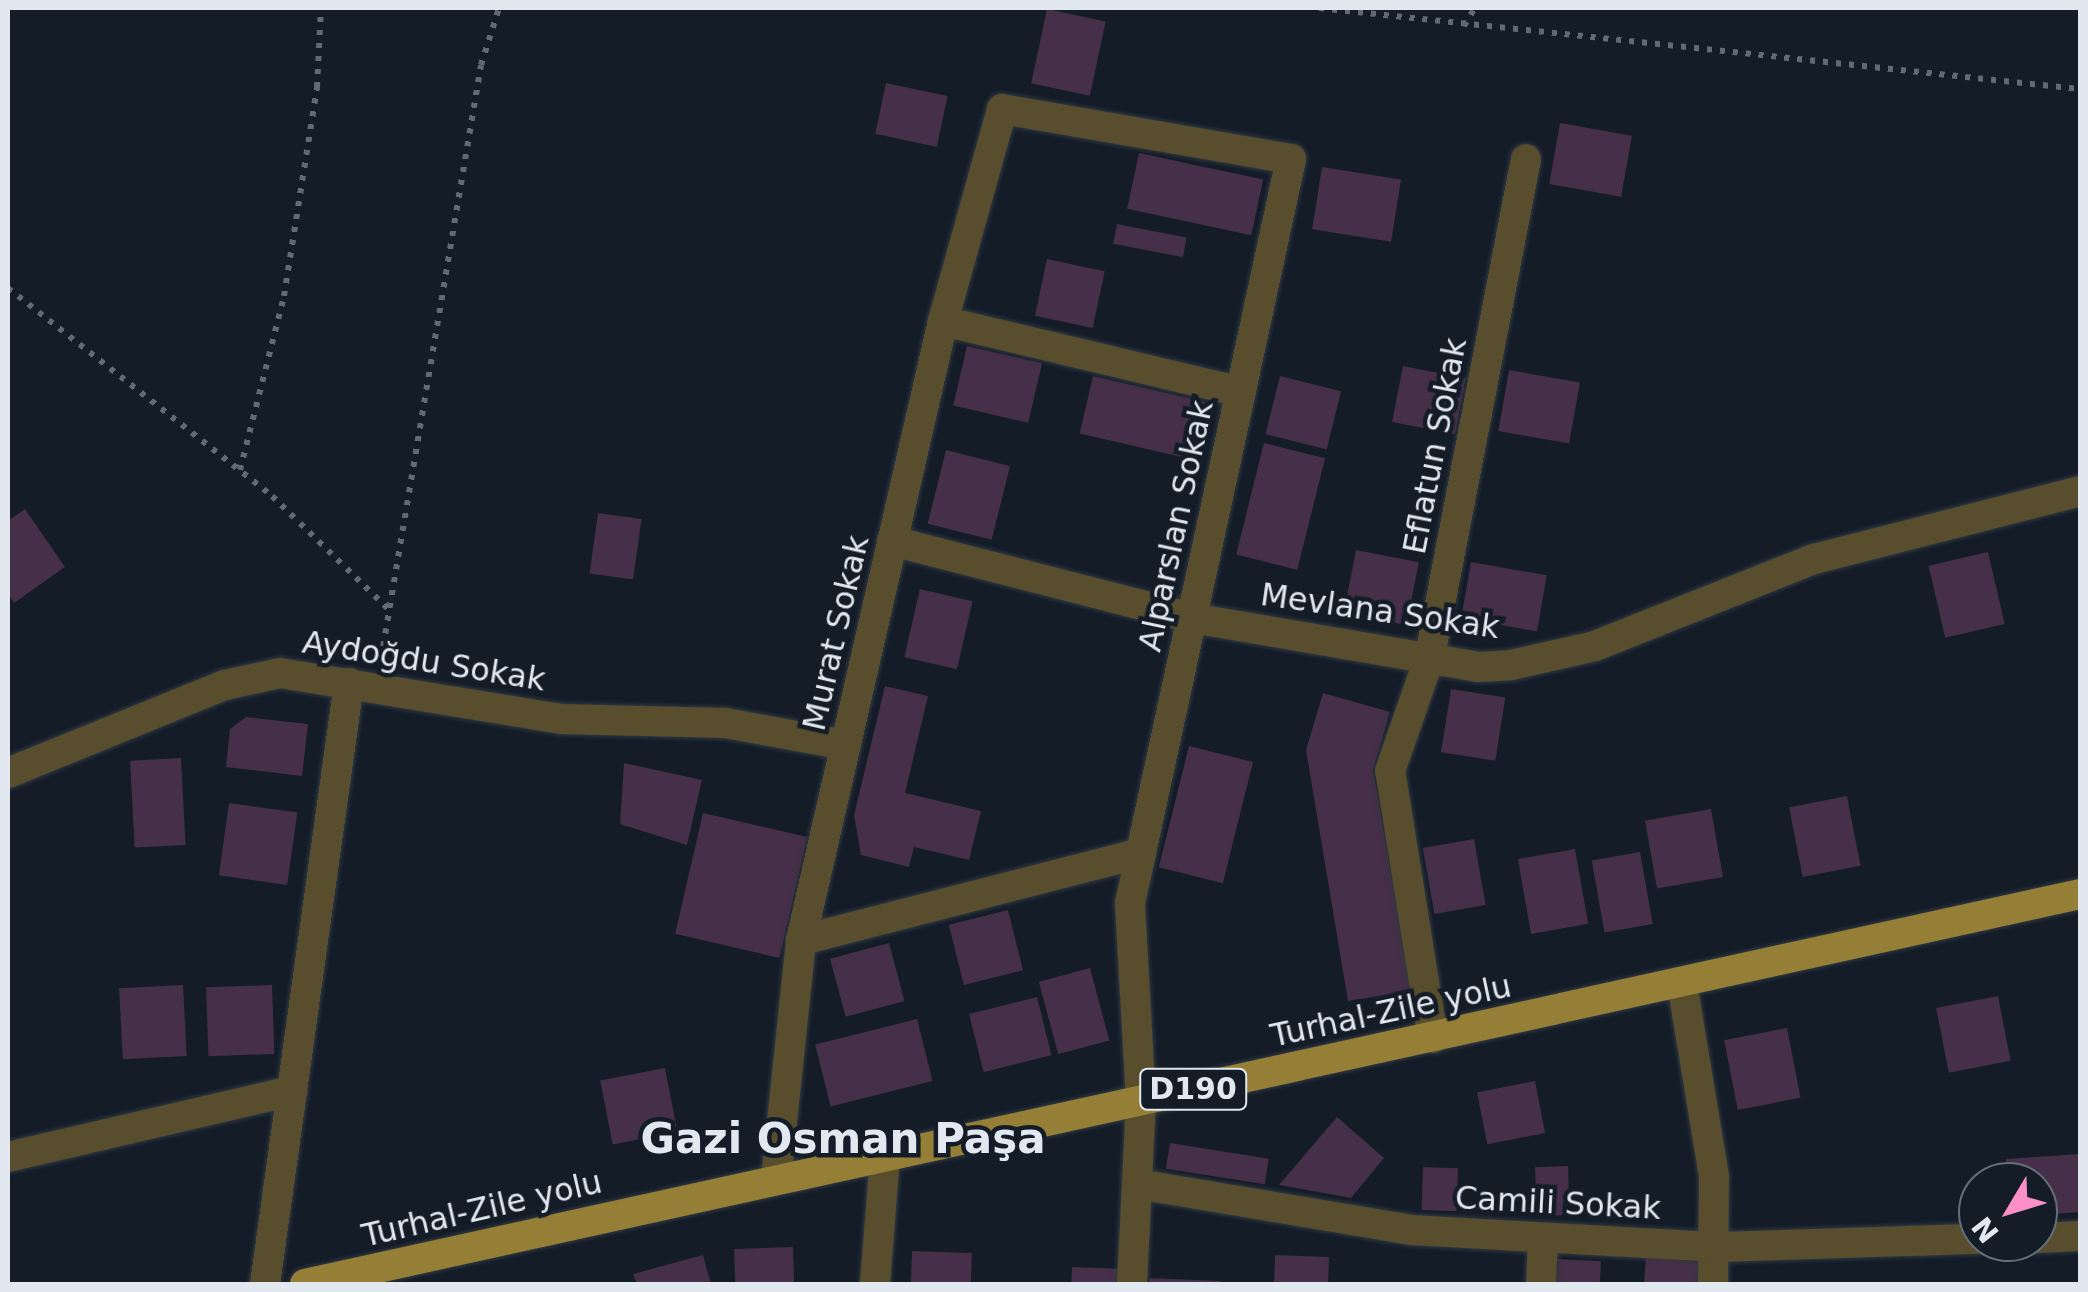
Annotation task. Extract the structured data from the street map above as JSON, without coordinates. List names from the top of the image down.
{
  "streets": {
    "main road": ["Turhal-Zile yolu", "D190"],
    "street": [
      "Eflatun Sokak",
      "Alparslan Sokak",
      "Mevlana Sokak",
      "Murat Sokak",
      "Aydoğdu Sokak",
      "Camili Sokak"
    ]
  },
  "crossings": [
    ["Eflatun Sokak", "Mevlana Sokak"],
    ["Eflatun Sokak", "Turhal-Zile yolu"],
    ["Alparslan Sokak", "Mevlana Sokak"],
    ["Alparslan Sokak", "Murat Sokak"],
    ["Alparslan Sokak", "Turhal-Zile yolu"],
    ["Alparslan Sokak", "Camili Sokak"],
    ["Mevlana Sokak", "Murat Sokak"],
    ["Murat Sokak", "Aydoğdu Sokak"],
    ["Murat Sokak", "Turhal-Zile yolu"]
  ],
  "districts": ["Gazi Osman Paşa"],
  "north": "bottom left"
}
